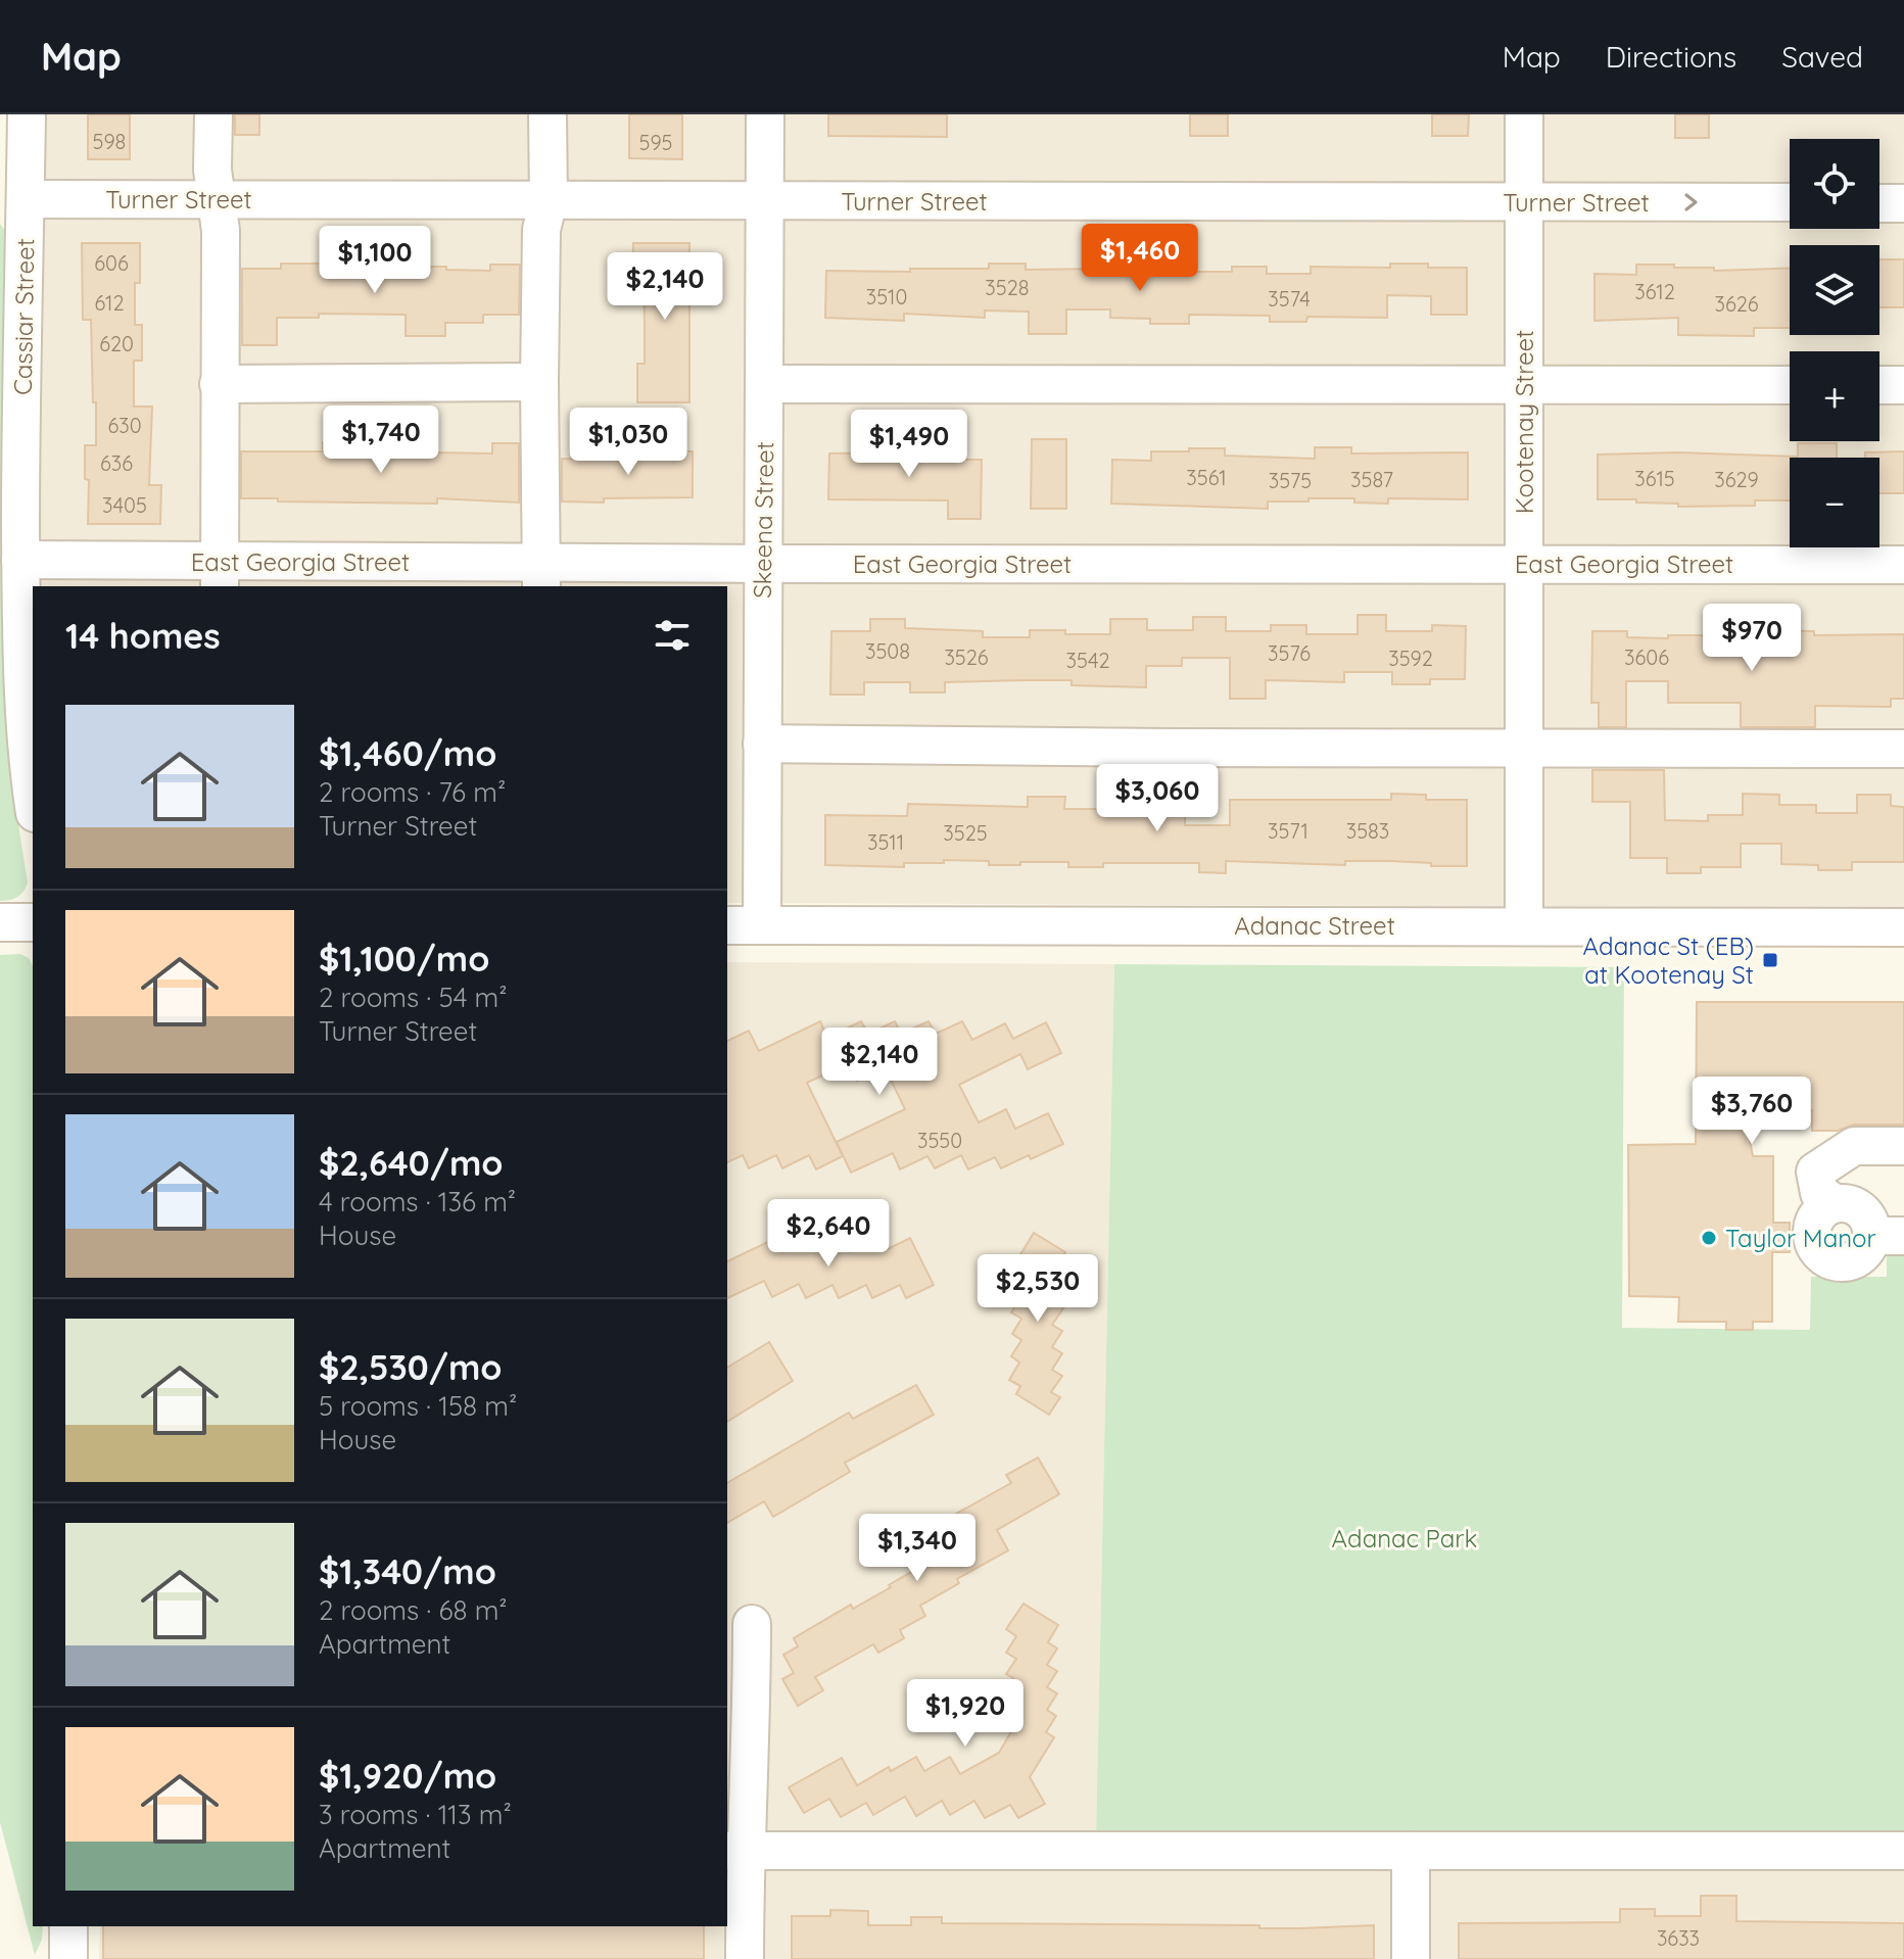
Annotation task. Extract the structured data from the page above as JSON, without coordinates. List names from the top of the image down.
{
  "streets": {
    "street": [
      "Turner Street",
      "Cassiar Street",
      "Kootenay Street",
      "Skeena Street",
      "East Georgia Street",
      "Adanac Street"
    ]
  },
  "crossings": [
    ["Turner Street", "Cassiar Street"],
    ["Turner Street", "Kootenay Street"],
    ["Turner Street", "Skeena Street"],
    ["Cassiar Street", "East Georgia Street"],
    ["Kootenay Street", "East Georgia Street"],
    ["Kootenay Street", "Adanac Street"],
    ["Skeena Street", "East Georgia Street"],
    ["Skeena Street", "Adanac Street"]
  ],
  "parks": ["Adanac Park"],
  "places": {
    "transit": ["Adanac St (EB) at Kootenay St"],
    "other": ["Taylor Manor"]
  },
  "house_numbers": [
    "598",
    "595",
    "606",
    "3528",
    "3612",
    "3510",
    "3574",
    "612",
    "3626",
    "620",
    "630",
    "636",
    "3561",
    "3615",
    "3587",
    "3629",
    "3575",
    "3405",
    "3508",
    "3576",
    "3526",
    "3606",
    "3592",
    "3542",
    "3571",
    "3583",
    "3525",
    "3511",
    "3550",
    "3633"
  ],
  "page": {
    "header": "Map",
    "nav": ["Map", "Directions", "Saved"],
    "map_buttons": ["+", "−"],
    "price": [
      "$1,460",
      "$1,100",
      "$2,140",
      "$1,740",
      "$1,030",
      "$1,490",
      "$970",
      "$3,060",
      "$2,140",
      "$3,760",
      "$2,640",
      "$2,530",
      "$1,340",
      "$1,920"
    ],
    "heading": "14 homes",
    "list": [
      {
        "name": "$1,460/mo",
        "note": "2 rooms · 76 m² · Turner Street"
      },
      {
        "name": "$1,100/mo",
        "note": "2 rooms · 54 m² · Turner Street"
      },
      {
        "name": "$2,640/mo",
        "note": "4 rooms · 136 m² · House"
      },
      {
        "name": "$2,530/mo",
        "note": "5 rooms · 158 m² · House"
      },
      {
        "name": "$1,340/mo",
        "note": "2 rooms · 68 m² · Apartment"
      },
      {
        "name": "$1,920/mo",
        "note": "3 rooms · 113 m² · Apartment"
      }
    ]
  }
}
